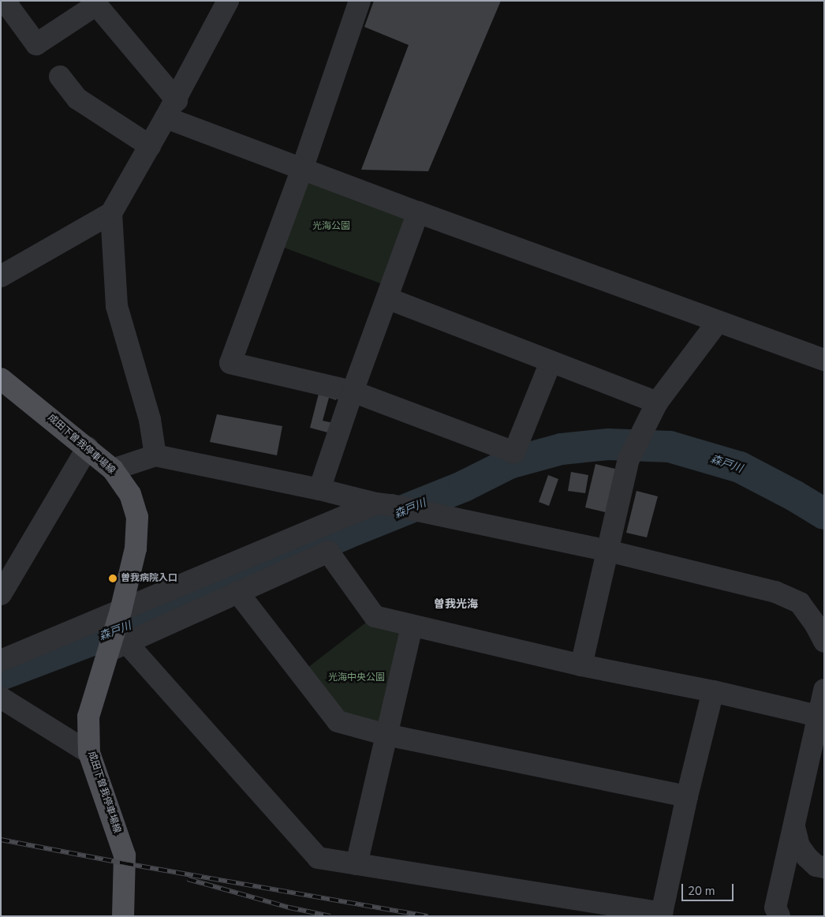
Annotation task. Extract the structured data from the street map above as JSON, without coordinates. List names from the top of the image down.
{
  "streets": {
    "main road": ["成田下曽我停車場線"]
  },
  "districts": ["曽我光海"],
  "water": ["森戸川"],
  "parks": ["光海公園", "光海中央公園"],
  "places": ["曽我病院入口"],
  "scale_bar": "20 m"
}
